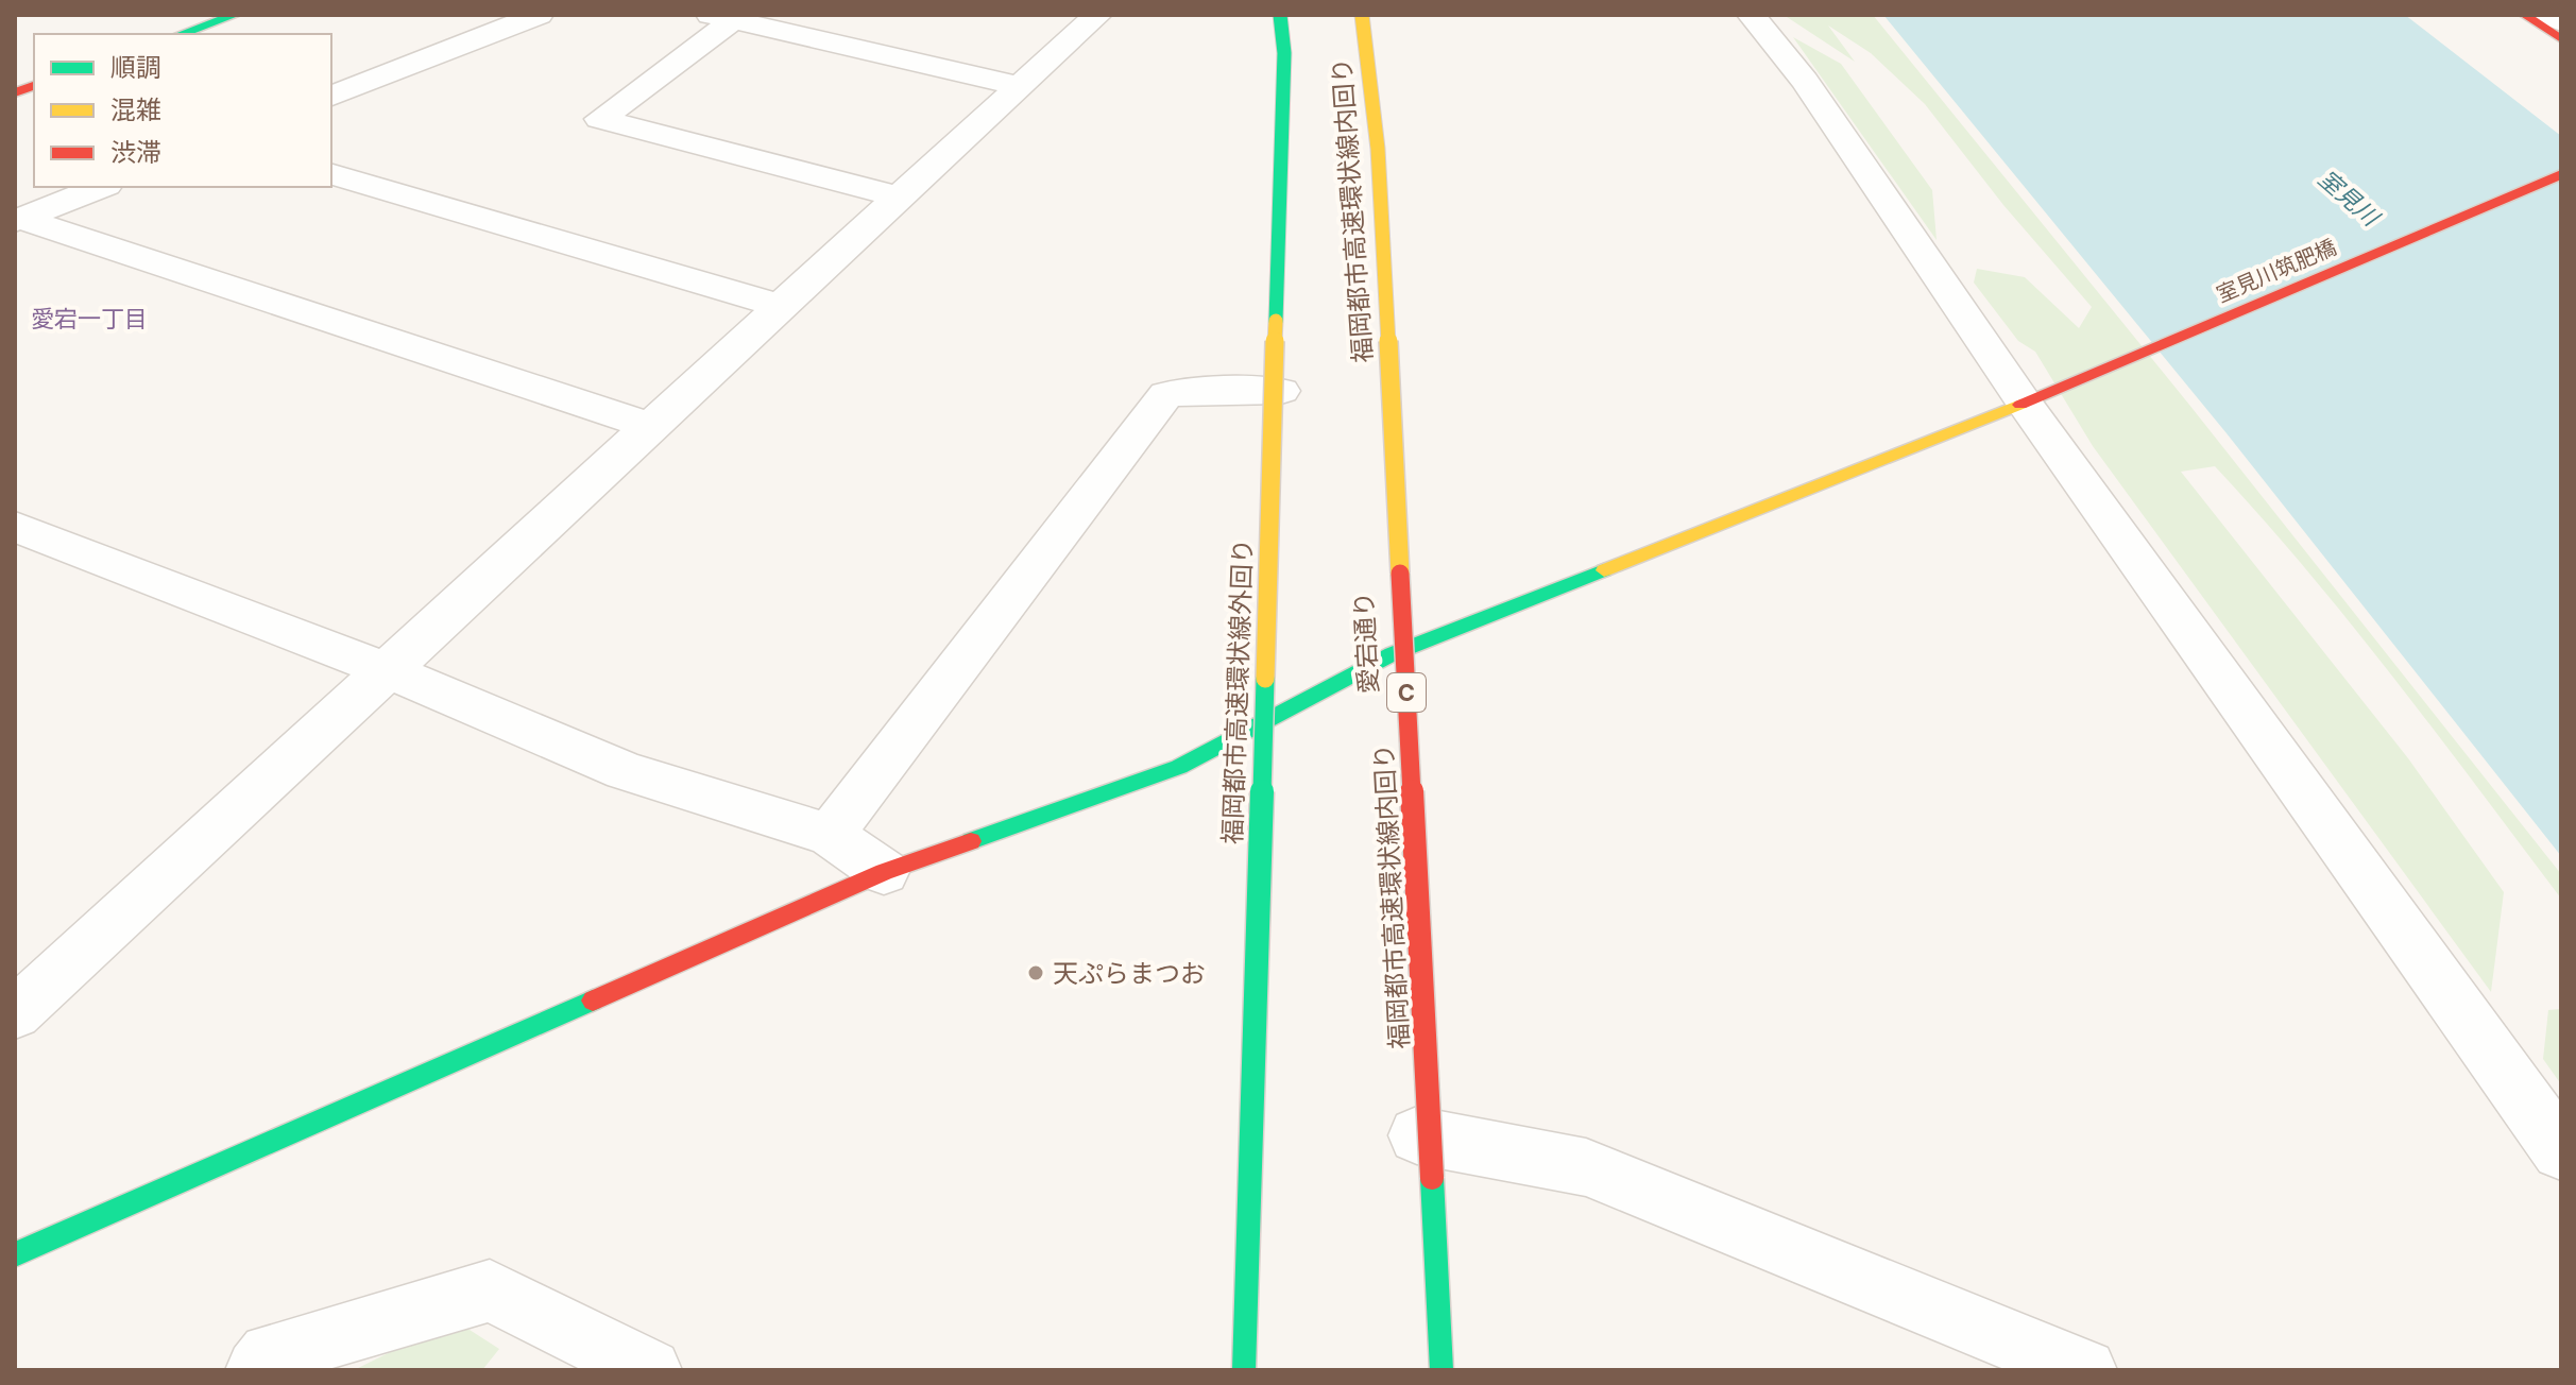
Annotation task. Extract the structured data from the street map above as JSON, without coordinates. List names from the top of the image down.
{
  "streets": {
    "main road": [
      "福岡都市高速環状線内回り",
      "室見川筑肥橋",
      "愛宕通り",
      "福岡都市高速環状線外回り",
      "C"
    ]
  },
  "crossings": [
    ["福岡都市高速環状線内回り", "愛宕通り"],
    ["室見川筑肥橋", "愛宕通り"]
  ],
  "districts": ["愛宕一丁目"],
  "water": ["室見川"],
  "places": ["天ぷらまつお"],
  "legend": ["順調", "混雑", "渋滞"]
}
